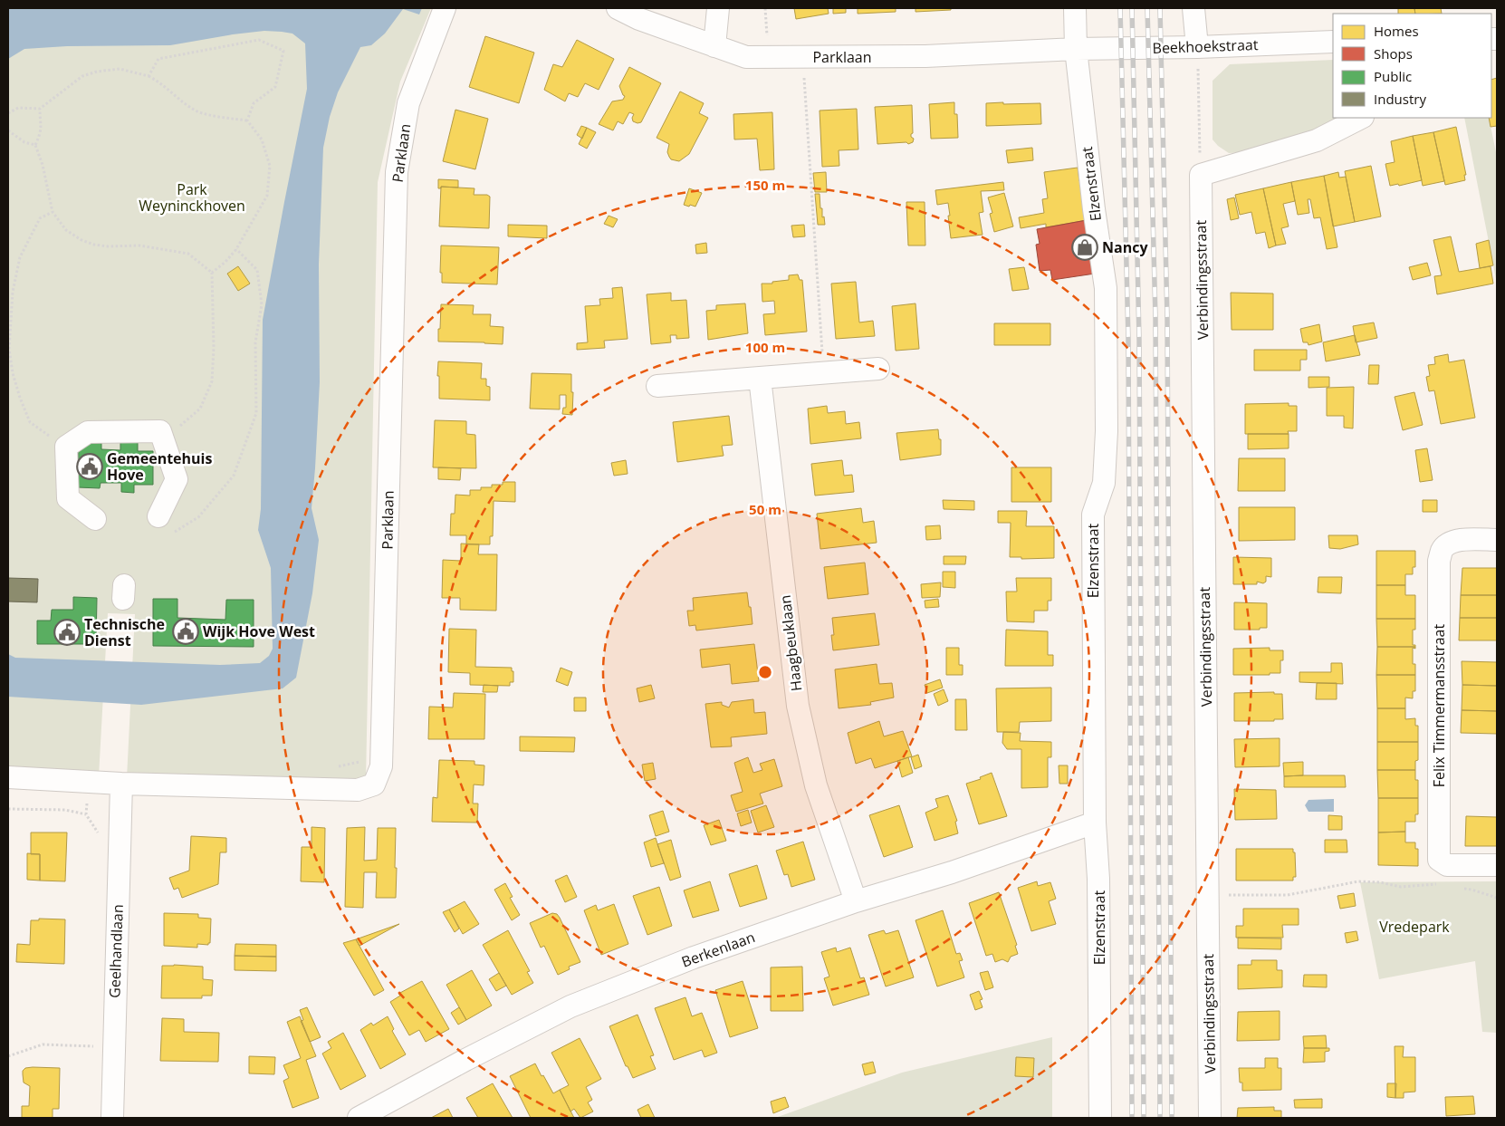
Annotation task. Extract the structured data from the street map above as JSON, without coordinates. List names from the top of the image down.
{
  "streets": {
    "street": [
      "Beekhoekstraat",
      "Parklaan",
      "Elzenstraat",
      "Verbindingsstraat",
      "Haagbeuklaan",
      "Felix Timmermansstraat",
      "Berkenlaan",
      "Geelhandlaan"
    ]
  },
  "crossings": [
    ["Beekhoekstraat", "Parklaan"],
    ["Beekhoekstraat", "Elzenstraat"],
    ["Parklaan", "Elzenstraat"],
    ["Parklaan", "Geelhandlaan"],
    ["Elzenstraat", "Berkenlaan"],
    ["Haagbeuklaan", "Berkenlaan"]
  ],
  "parks": ["Park Weyninckhoven", "Vredepark"],
  "places": {
    "shop": ["Nancy"],
    "public building": ["Gemeentehuis Hove", "Wijk Hove West", "Technische Dienst"]
  },
  "legend": [
    "Homes",
    "Shops",
    "Public",
    "Industry"
  ],
  "rings": ["150 m", "100 m", "50 m"]
}
